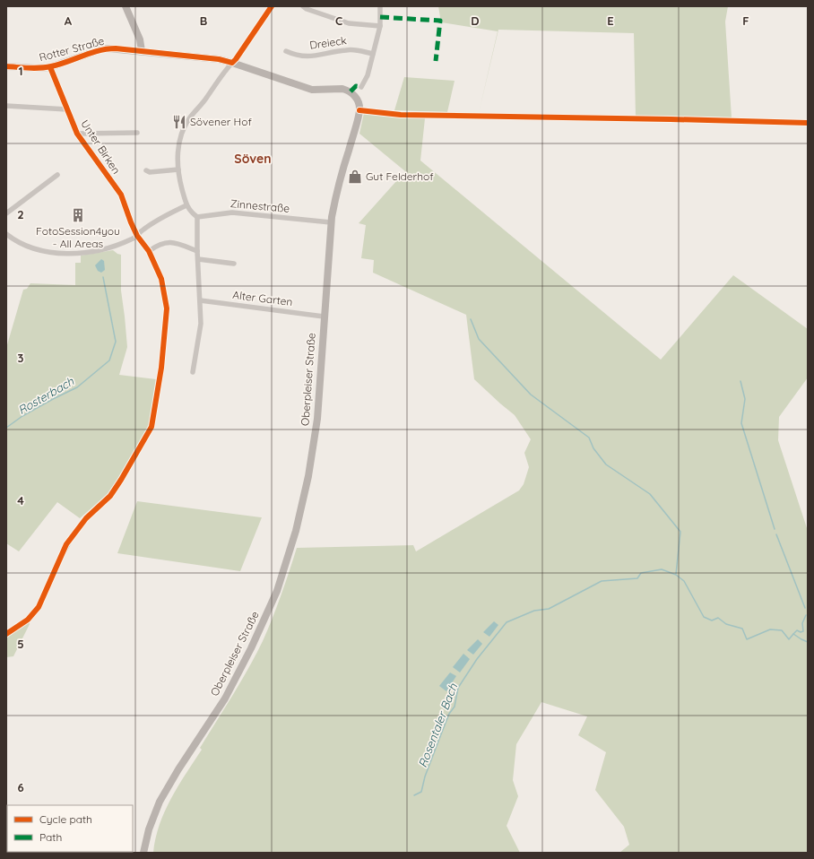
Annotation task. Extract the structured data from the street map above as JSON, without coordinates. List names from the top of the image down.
{
  "streets": {
    "main road": ["Rotter Straße", "Oberpleiser Straße"],
    "street": [
      "Dreieck",
      "Unter Birken",
      "Zinnestraße",
      "Alter Garten"
    ]
  },
  "crossings": [
    ["Rotter Straße", "Unter Birken"],
    ["Zinnestraße", "Oberpleiser Straße"],
    ["Alter Garten", "Oberpleiser Straße"]
  ],
  "districts": ["Söven"],
  "water": ["Rosterbach", "Rosentaler Bach"],
  "places": {
    "restaurant": ["Sövener Hof"],
    "shop": ["Gut Felderhof"],
    "building": ["FotoSession4you - All Areas"]
  },
  "legend": ["Cycle path", "Path"],
  "grid": {
    "columns": [
      "A",
      "B",
      "C",
      "D",
      "E",
      "F"
    ],
    "rows": [
      "1",
      "2",
      "3",
      "4",
      "5",
      "6"
    ]
  }
}
